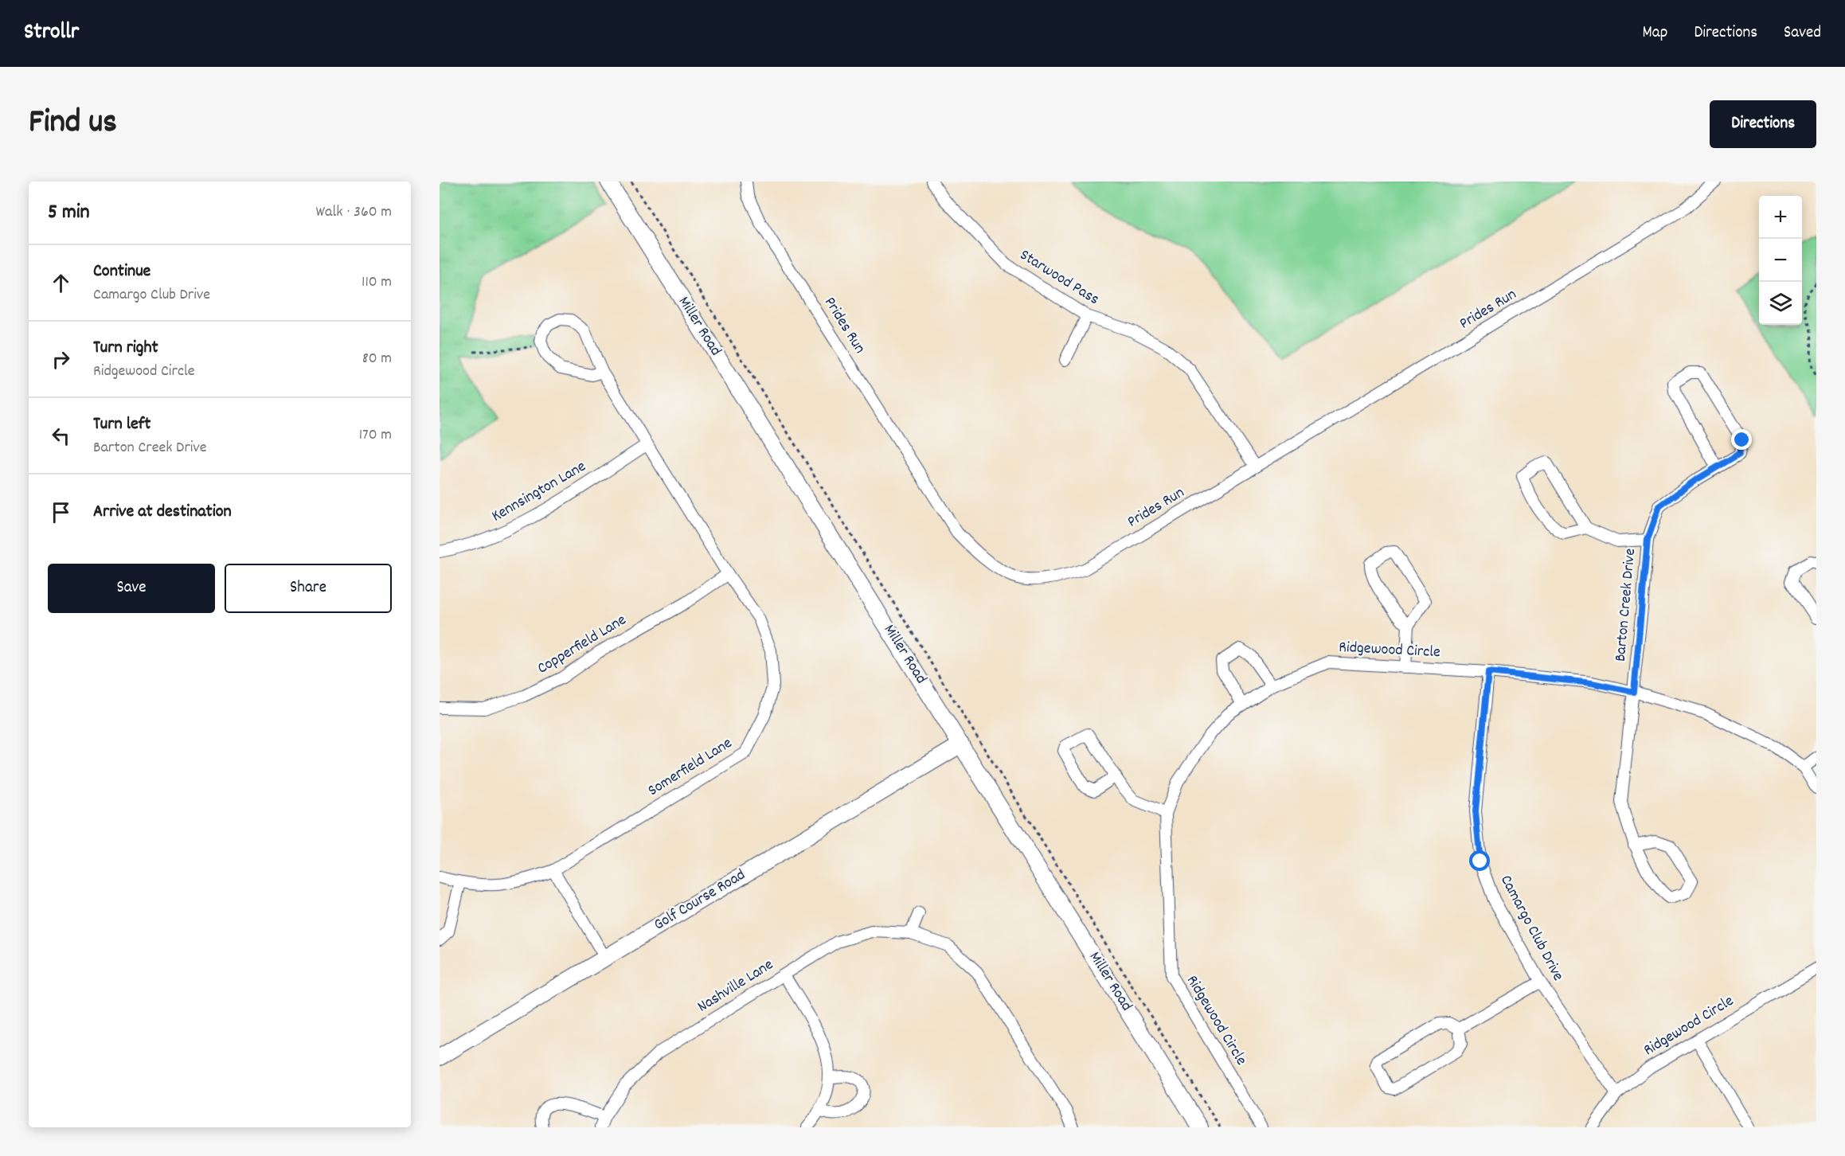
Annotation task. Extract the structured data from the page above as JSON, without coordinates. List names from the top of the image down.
{
  "streets": {
    "street": [
      "Starwood Pass",
      "Prides Run",
      "Miller Road",
      "Kennsington Lane",
      "Barton Creek Drive",
      "Copperfield Lane",
      "Ridgewood Circle",
      "Somerfield Lane",
      "Golf Course Road",
      "Camargo Club Drive",
      "Nashville Lane"
    ]
  },
  "crossings": [
    ["Starwood Pass", "Prides Run"],
    ["Miller Road", "Golf Course Road"],
    ["Kennsington Lane", "Somerfield Lane"],
    ["Barton Creek Drive", "Ridgewood Circle"],
    ["Copperfield Lane", "Somerfield Lane"],
    ["Ridgewood Circle", "Camargo Club Drive"]
  ],
  "page": {
    "header": "Strollr",
    "nav": ["Map", "Directions", "Saved"],
    "title": "Find us",
    "buttons": [
      "Directions",
      ["Save", "Share"]
    ],
    "heading": ["5 min", "Walk · 360 m"],
    "map_buttons": ["+", "−"],
    "list": [
      ["Continue", "Camargo Club Drive", "110 m"],
      ["Turn right", "Ridgewood Circle", "80 m"],
      ["Turn left", "Barton Creek Drive", "170 m"],
      "Arrive at destination"
    ]
  }
}
